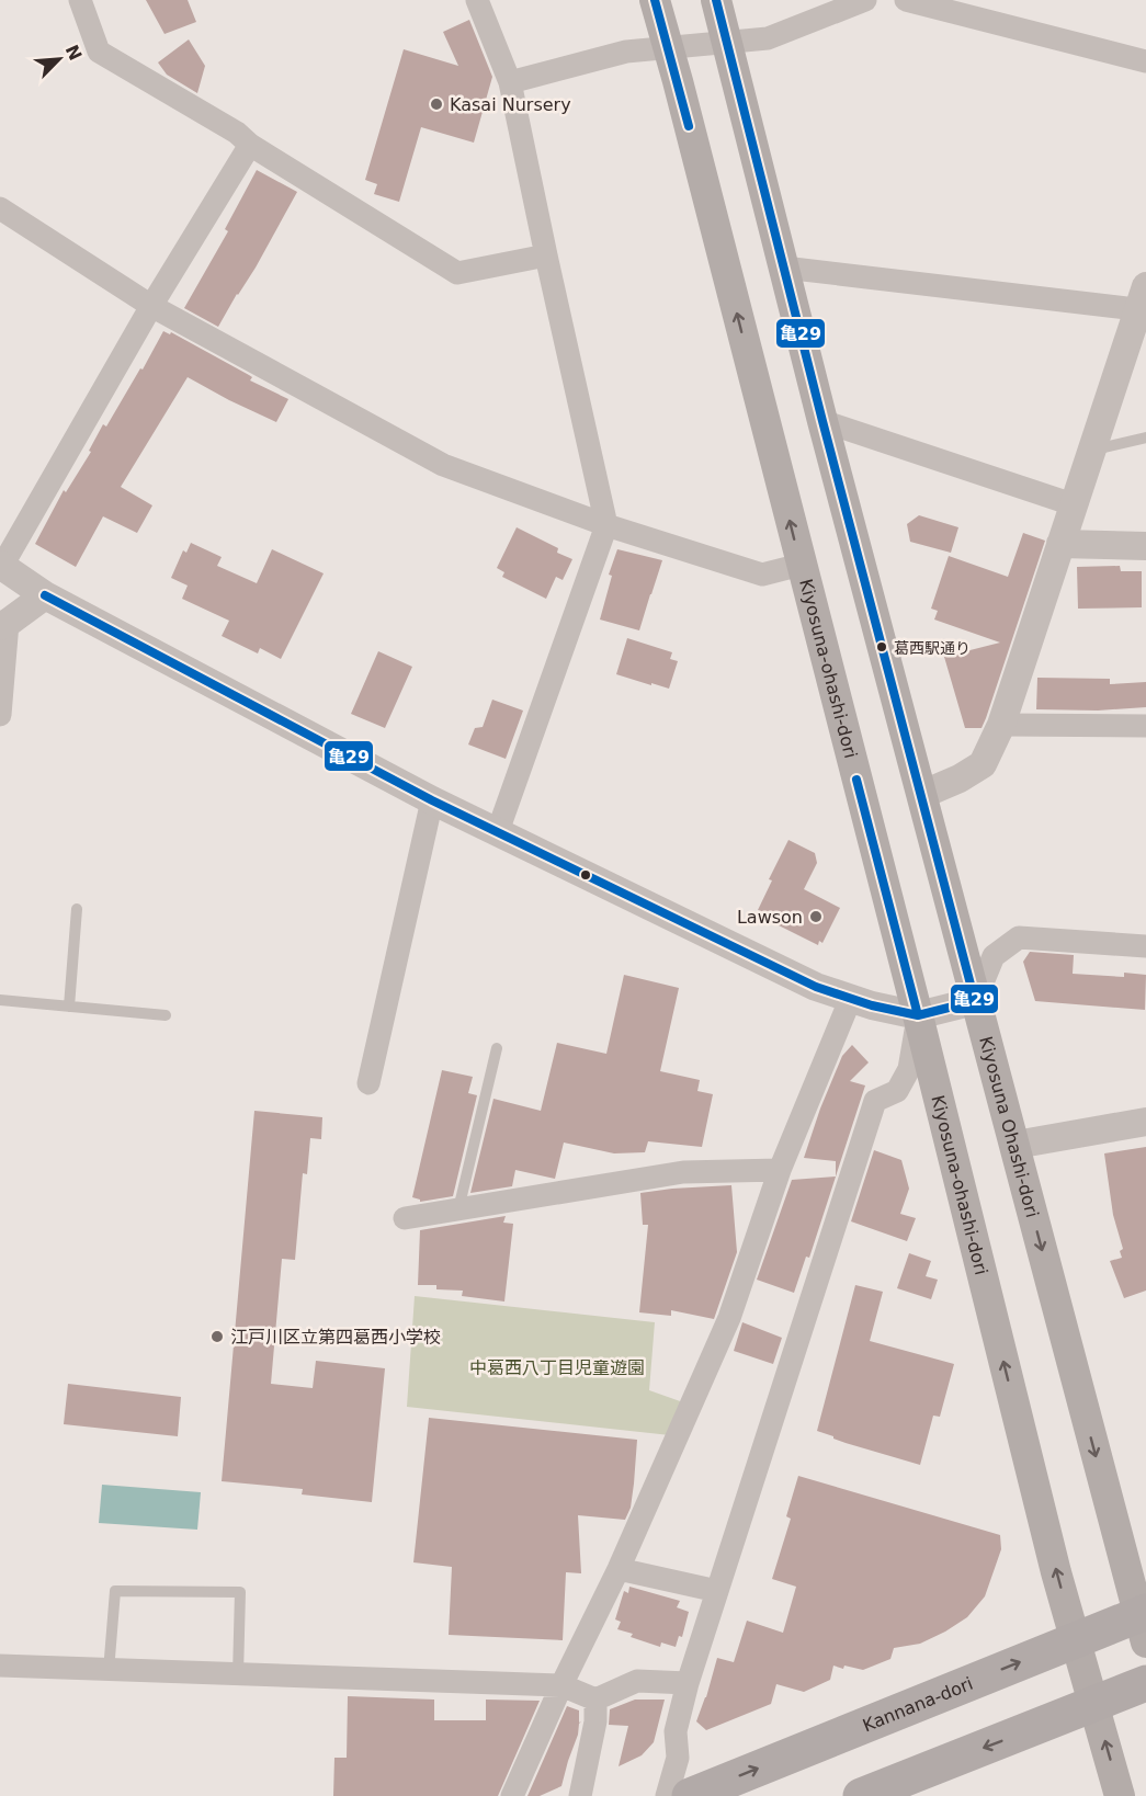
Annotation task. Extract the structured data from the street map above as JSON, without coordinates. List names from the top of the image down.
{
  "streets": {
    "main road": ["Kiyosuna-ohashi-dori", "Kiyosuna Ohashi-dori", "Kannana-dori"]
  },
  "crossings": [
    ["Kiyosuna-ohashi-dori", "Kannana-dori"],
    ["Kiyosuna Ohashi-dori", "Kannana-dori"]
  ],
  "one_way": ["Kiyosuna-ohashi-dori"],
  "parks": ["中葛西八丁目児童遊園"],
  "places": [
    "Kasai Nursery",
    "葛西駅通り",
    "Lawson",
    "江戸川区立第四葛西小学校"
  ],
  "lines": ["transit line 亀29"],
  "north": "top right"
}
